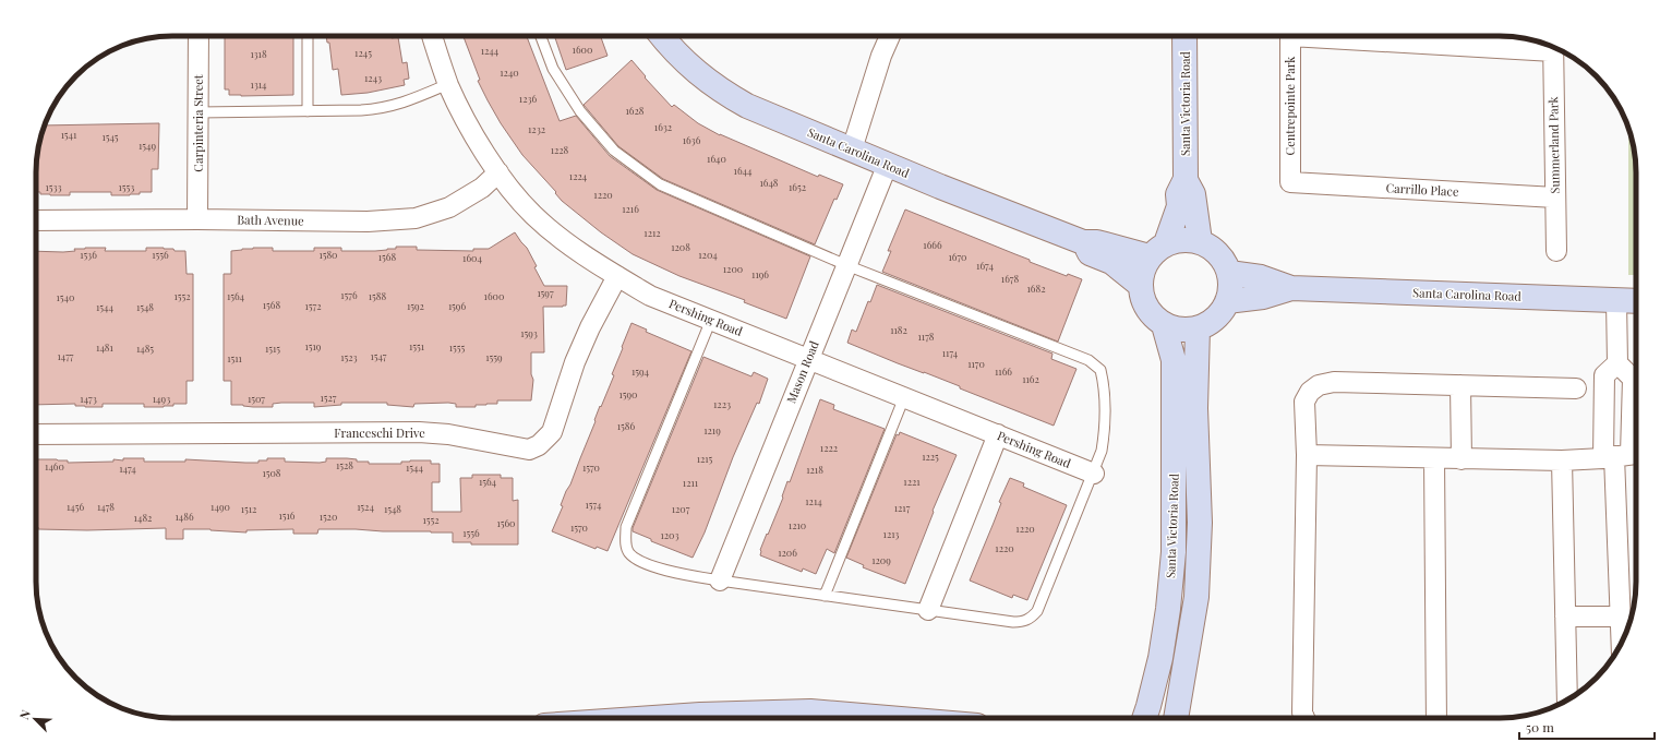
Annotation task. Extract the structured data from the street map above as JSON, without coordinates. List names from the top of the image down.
{
  "streets": {
    "street": [
      "Santa Victoria Road",
      "Centrepointe Park",
      "Carpinteria Street",
      "Summerland Park",
      "Santa Carolina Road",
      "Carrillo Place",
      "Bath Avenue",
      "Pershing Road",
      "Mason Road",
      "Franceschi Drive"
    ]
  },
  "crossings": [
    ["Santa Victoria Road", "Santa Carolina Road"],
    ["Centrepointe Park", "Carrillo Place"],
    ["Carpinteria Street", "Bath Avenue"],
    ["Summerland Park", "Carrillo Place"],
    ["Santa Carolina Road", "Mason Road"],
    ["Bath Avenue", "Pershing Road"],
    ["Pershing Road", "Mason Road"],
    ["Pershing Road", "Franceschi Drive"]
  ],
  "house_numbers": [
    "1600",
    "1244",
    "1245",
    "1318",
    "1240",
    "1243",
    "1314",
    "1236",
    "1628",
    "1632",
    "1232",
    "1541",
    "1545",
    "1636",
    "1549",
    "1228",
    "1640",
    "1644",
    "1224",
    "1648",
    "1533",
    "1553",
    "1652",
    "1220",
    "1216",
    "1212",
    "1666",
    "1208",
    "1536",
    "1556",
    "1580",
    "1204",
    "1568",
    "1670",
    "1604",
    "1674",
    "1200",
    "1196",
    "1678",
    "1682",
    "1597",
    "1576",
    "1552",
    "1564",
    "1588",
    "1600",
    "1540",
    "1568",
    "1572",
    "1592",
    "1596",
    "1544",
    "1548",
    "1182",
    "1593",
    "1178",
    "1519",
    "1551",
    "1481",
    "1555",
    "1485",
    "1515",
    "1174",
    "1477",
    "1547",
    "1523",
    "1559",
    "1511",
    "1170",
    "1594",
    "1166",
    "1162",
    "1590",
    "1527",
    "1473",
    "1493",
    "1507",
    "1223",
    "1586",
    "1219",
    "1222",
    "1225",
    "1215",
    "1528",
    "1460",
    "1544",
    "1570",
    "1474",
    "1218",
    "1508",
    "1564",
    "1221",
    "1211",
    "1214",
    "1574",
    "1456",
    "1478",
    "1490",
    "1524",
    "1217",
    "1512",
    "1548",
    "1207",
    "1516",
    "1486",
    "1520",
    "1482",
    "1552",
    "1560",
    "1210",
    "1570",
    "1220",
    "1556",
    "1213",
    "1203",
    "1220",
    "1206",
    "1209"
  ],
  "scale_bar": "50 m",
  "north": "top left"
}
